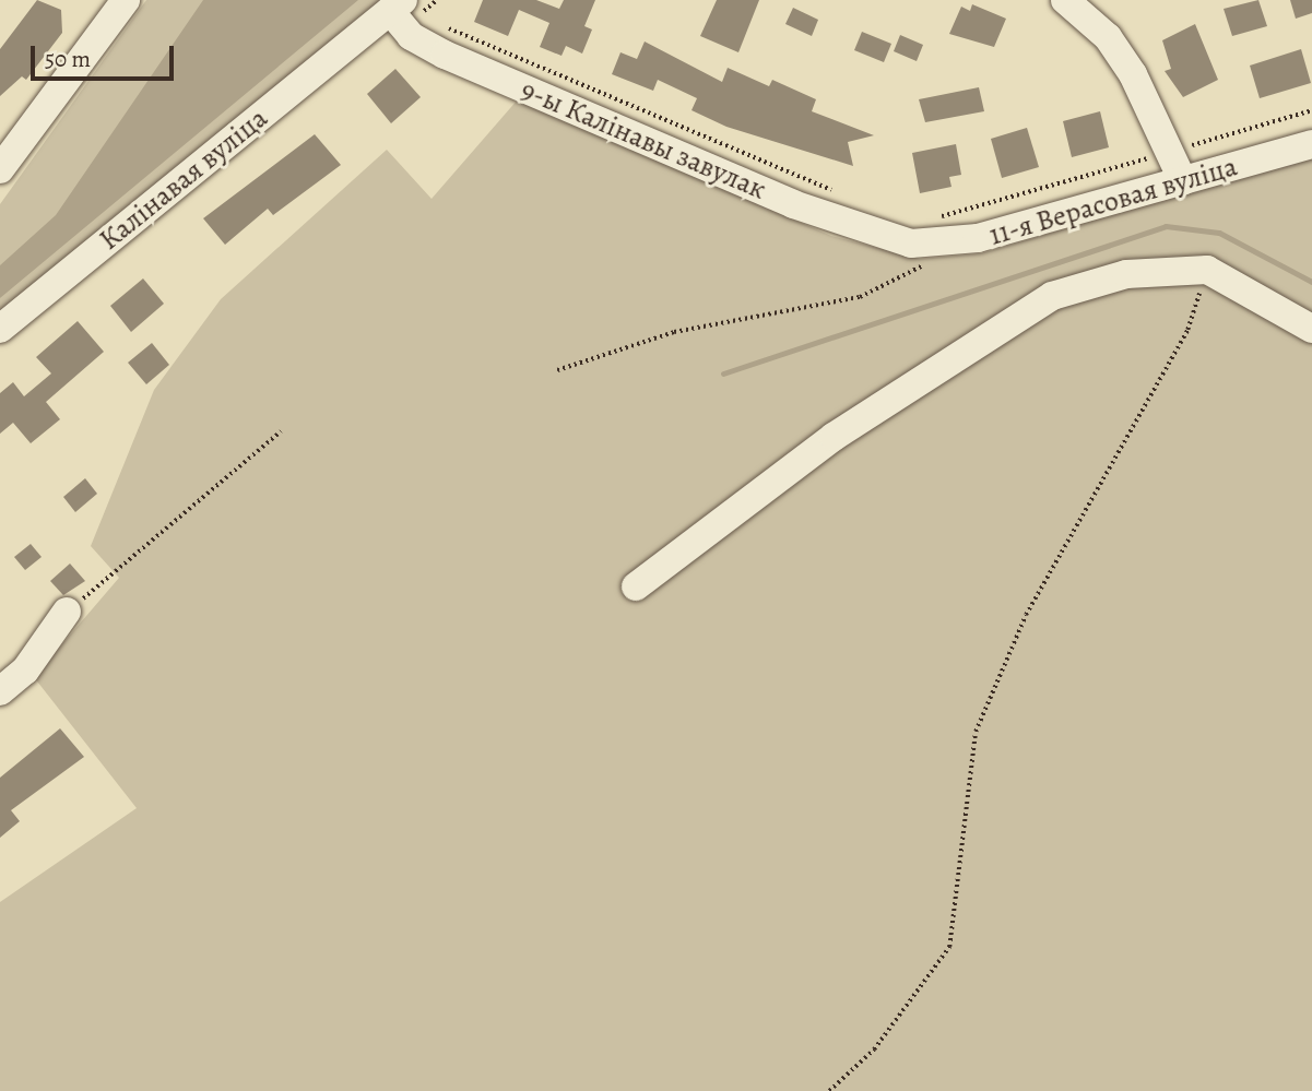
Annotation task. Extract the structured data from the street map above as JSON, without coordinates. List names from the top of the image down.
{
  "streets": {
    "street": ["9-ы Калінавы завулак", "Калінавая вуліца", "11-я Верасовая вуліца"]
  },
  "crossings": [
    ["9-ы Калінавы завулак", "Калінавая вуліца"],
    ["9-ы Калінавы завулак", "11-я Верасовая вуліца"]
  ],
  "scale_bar": "50 m"
}
